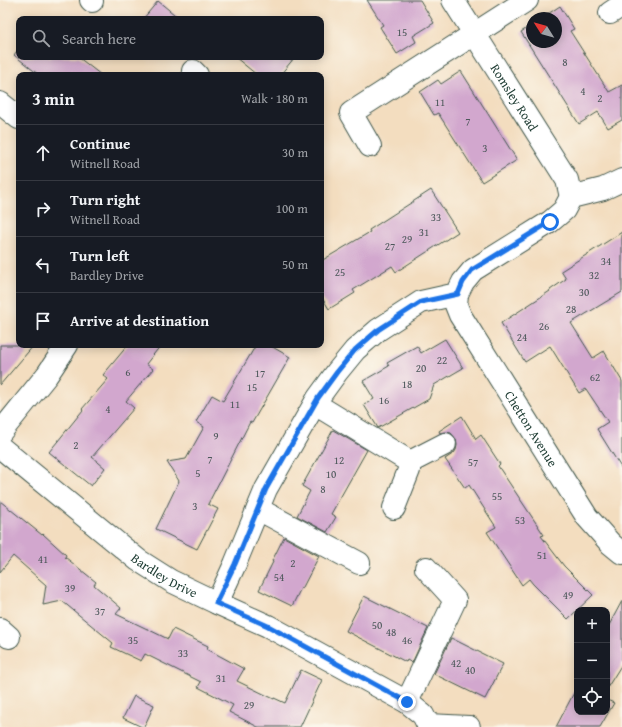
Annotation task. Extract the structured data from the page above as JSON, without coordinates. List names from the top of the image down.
{
  "streets": {
    "street": ["Romsley Road", "Chetton Avenue", "Bardley Drive"]
  },
  "house_numbers": [
    "15",
    "8",
    "4",
    "2",
    "11",
    "7",
    "3",
    "33",
    "31",
    "29",
    "27",
    "34",
    "25",
    "32",
    "30",
    "28",
    "26",
    "24",
    "22",
    "20",
    "6",
    "17",
    "62",
    "18",
    "15",
    "16",
    "11",
    "4",
    "9",
    "2",
    "7",
    "12",
    "57",
    "5",
    "10",
    "8",
    "55",
    "3",
    "53",
    "51",
    "41",
    "2",
    "54",
    "39",
    "49",
    "37",
    "50",
    "48",
    "35",
    "46",
    "33",
    "42",
    "40",
    "31",
    "29"
  ],
  "north": "top left",
  "page": {
    "search": "Search here",
    "heading": ["3 min", "Walk · 180 m"],
    "list": [
      ["Continue", "Witnell Road", "30 m"],
      ["Turn right", "Witnell Road", "100 m"],
      ["Turn left", "Bardley Drive", "50 m"],
      "Arrive at destination"
    ],
    "map_buttons": ["+", "−"]
  }
}
